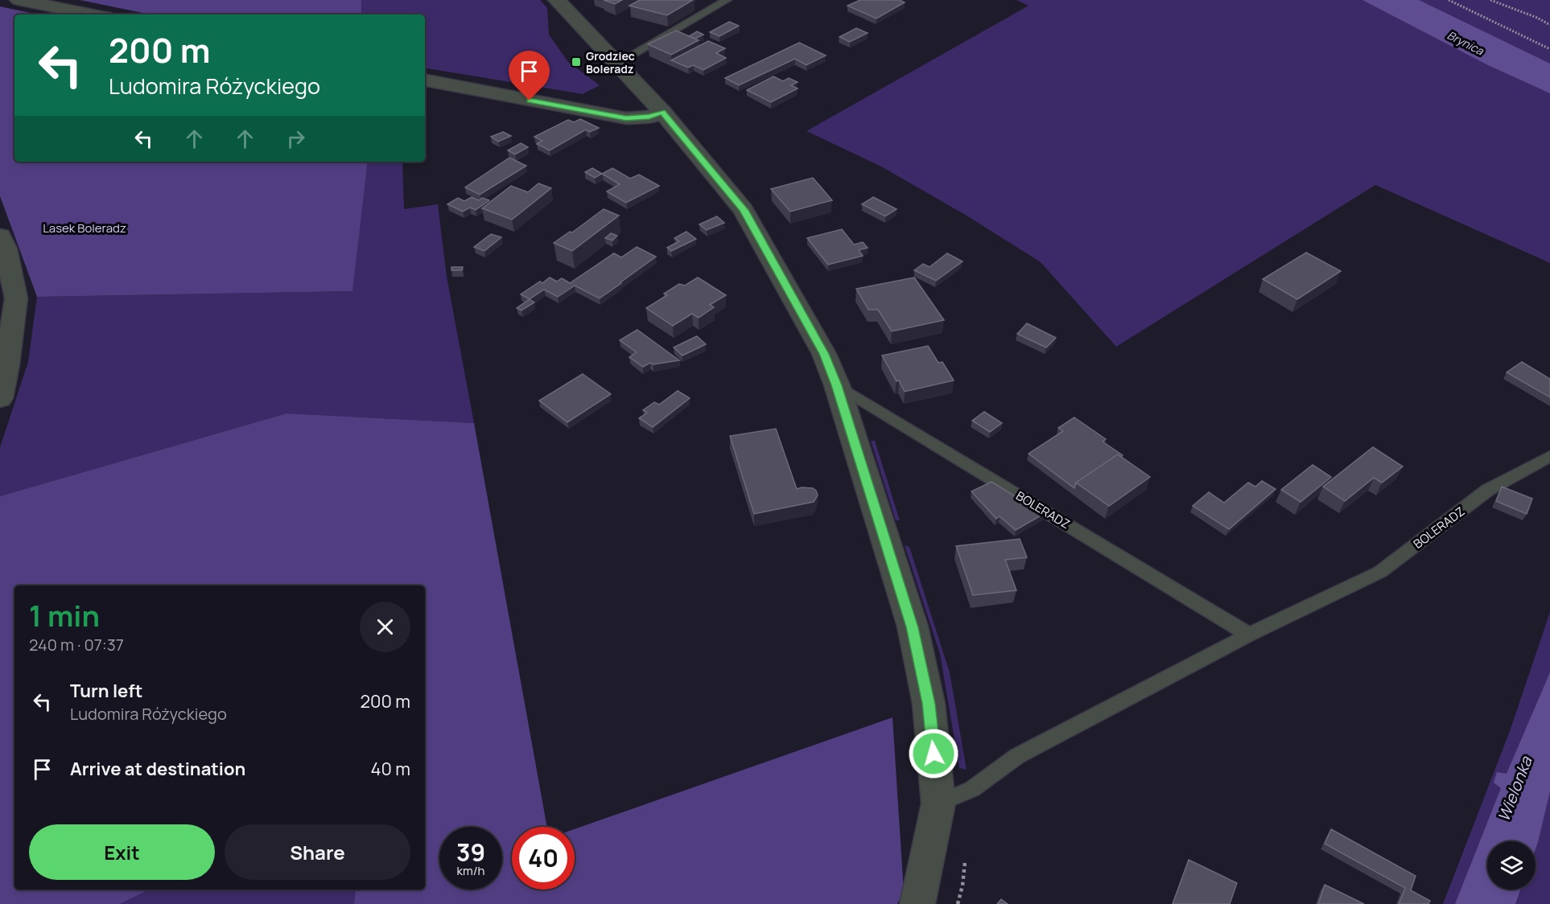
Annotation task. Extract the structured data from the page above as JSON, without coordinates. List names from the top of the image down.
{
  "streets": {
    "lane": ["BOLERADZ"]
  },
  "water": ["Brynica", "Wielonka"],
  "parks": ["Lasek Boleradz"],
  "places": {
    "transit": ["Grodziec Boleradz"]
  },
  "page": {
    "turn": ["200 m", "Ludomira Różyckiego"],
    "heading": ["1 min", "240 m · 07:37"],
    "list": [
      {
        "name": "Turn left",
        "note": "Ludomira Różyckiego",
        "value": "200 m"
      },
      {
        "name": "Arrive at destination",
        "value": "40 m"
      }
    ],
    "buttons": ["Exit", "Share"],
    "speed": "39 km/h",
    "limit": "40"
  }
}
